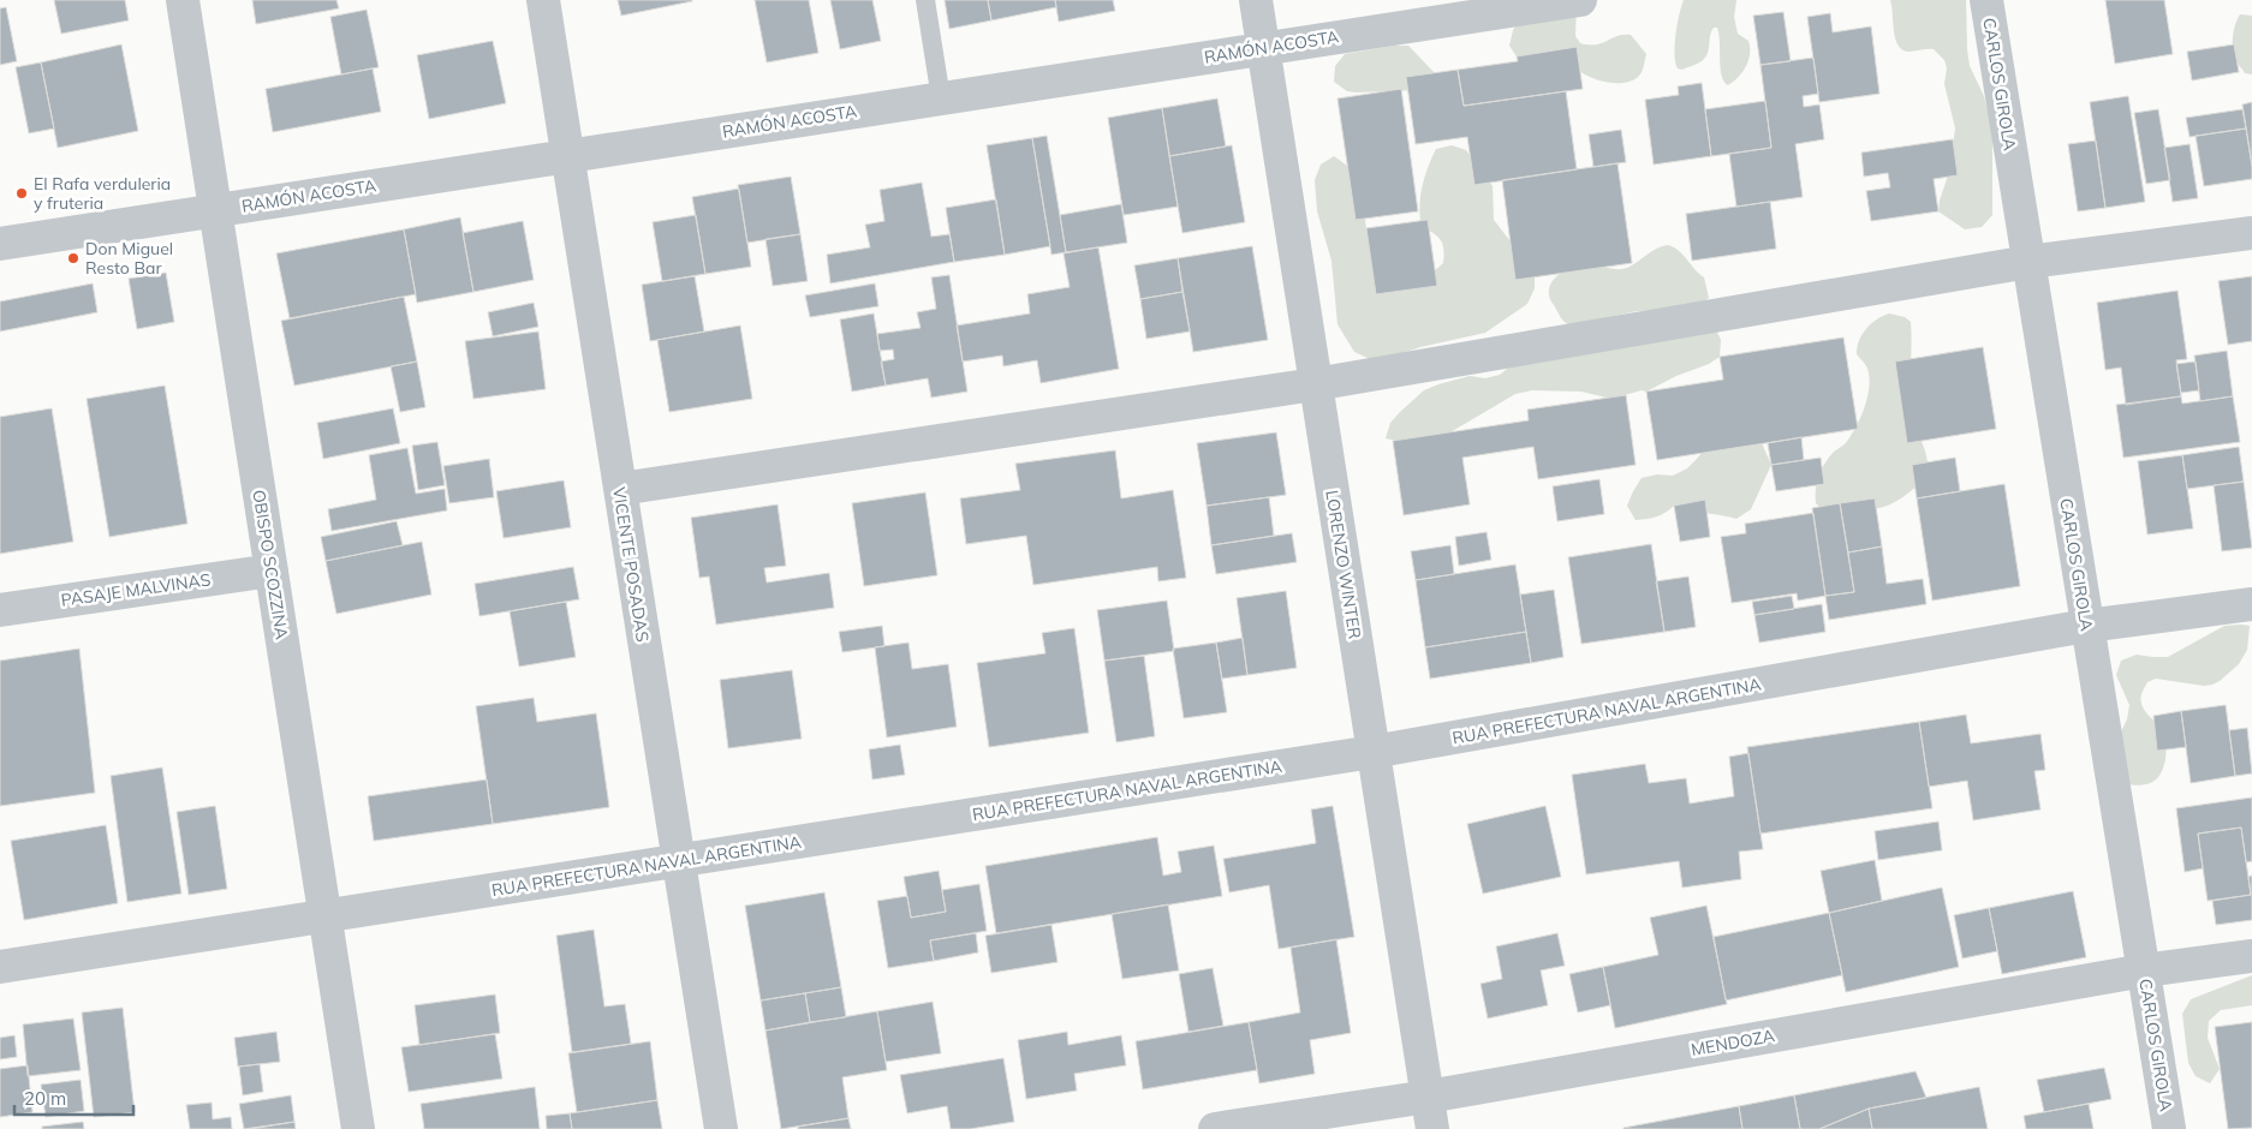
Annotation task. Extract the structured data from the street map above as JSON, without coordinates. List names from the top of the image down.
{
  "streets": {
    "street": [
      "RAMÓN ACOSTA",
      "CARLOS GIROLA",
      "OBISPO SCOZZINA",
      "VICENTE POSADAS",
      "LORENZO WINTER",
      "PASAJE MALVINAS",
      "RUA PREFECTURA NAVAL ARGENTINA",
      "MENDOZA"
    ]
  },
  "crossings": [
    ["RAMÓN ACOSTA", "OBISPO SCOZZINA"],
    ["RAMÓN ACOSTA", "VICENTE POSADAS"],
    ["RAMÓN ACOSTA", "LORENZO WINTER"],
    ["CARLOS GIROLA", "RUA PREFECTURA NAVAL ARGENTINA"],
    ["CARLOS GIROLA", "MENDOZA"],
    ["OBISPO SCOZZINA", "PASAJE MALVINAS"],
    ["OBISPO SCOZZINA", "RUA PREFECTURA NAVAL ARGENTINA"],
    ["VICENTE POSADAS", "RUA PREFECTURA NAVAL ARGENTINA"],
    ["LORENZO WINTER", "RUA PREFECTURA NAVAL ARGENTINA"],
    ["LORENZO WINTER", "MENDOZA"]
  ],
  "places": ["El Rafa verduleria y fruteria", "Don Miguel Resto Bar"],
  "scale_bar": "20 m"
}
